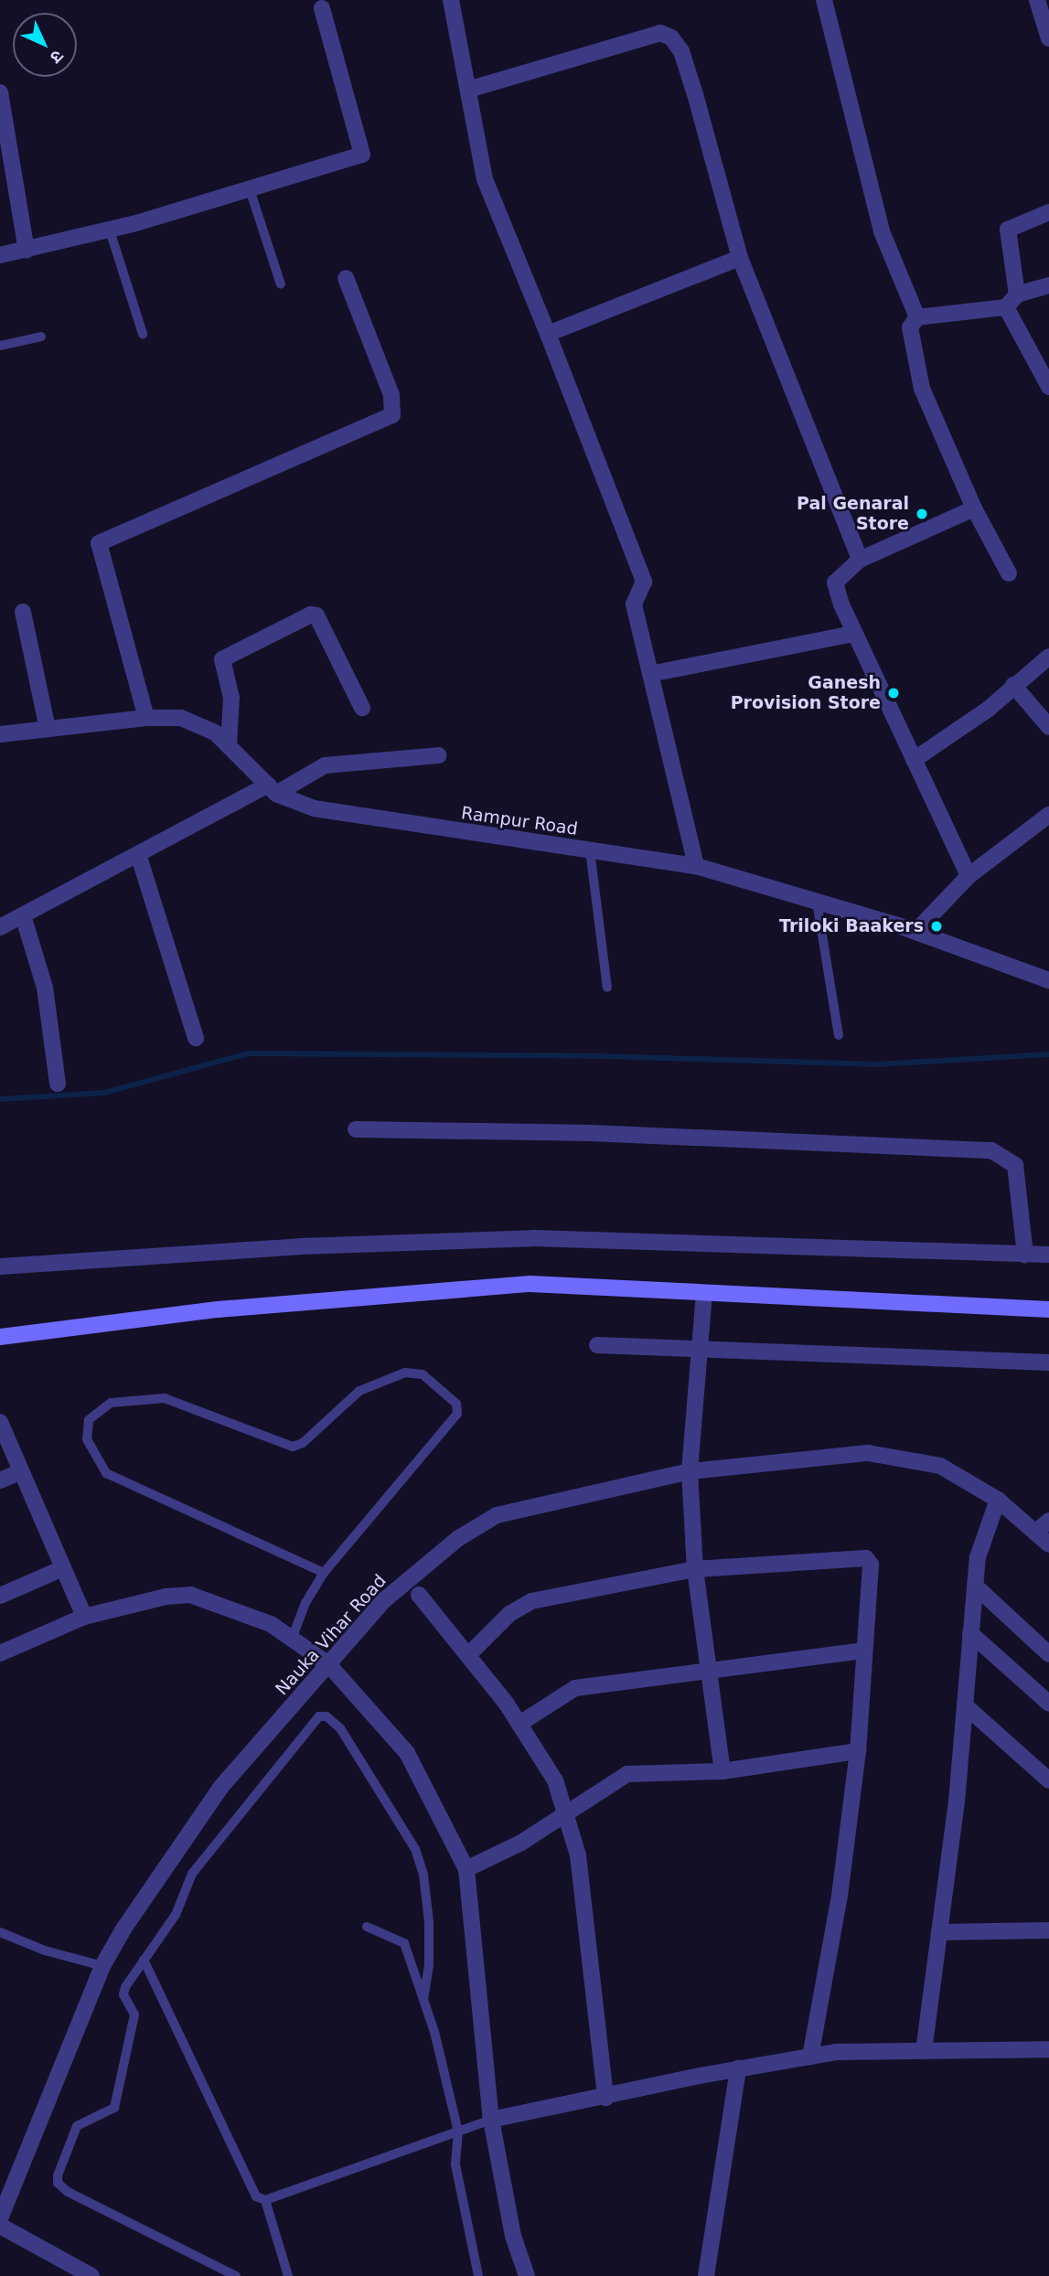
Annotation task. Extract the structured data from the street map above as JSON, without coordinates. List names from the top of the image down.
{
  "streets": {
    "street": ["Rampur Road", "Nauka Vihar Road"]
  },
  "places": ["Pal Genaral Store", "Ganesh Provision Store", "Triloki Baakers"],
  "north": "bottom right"
}
